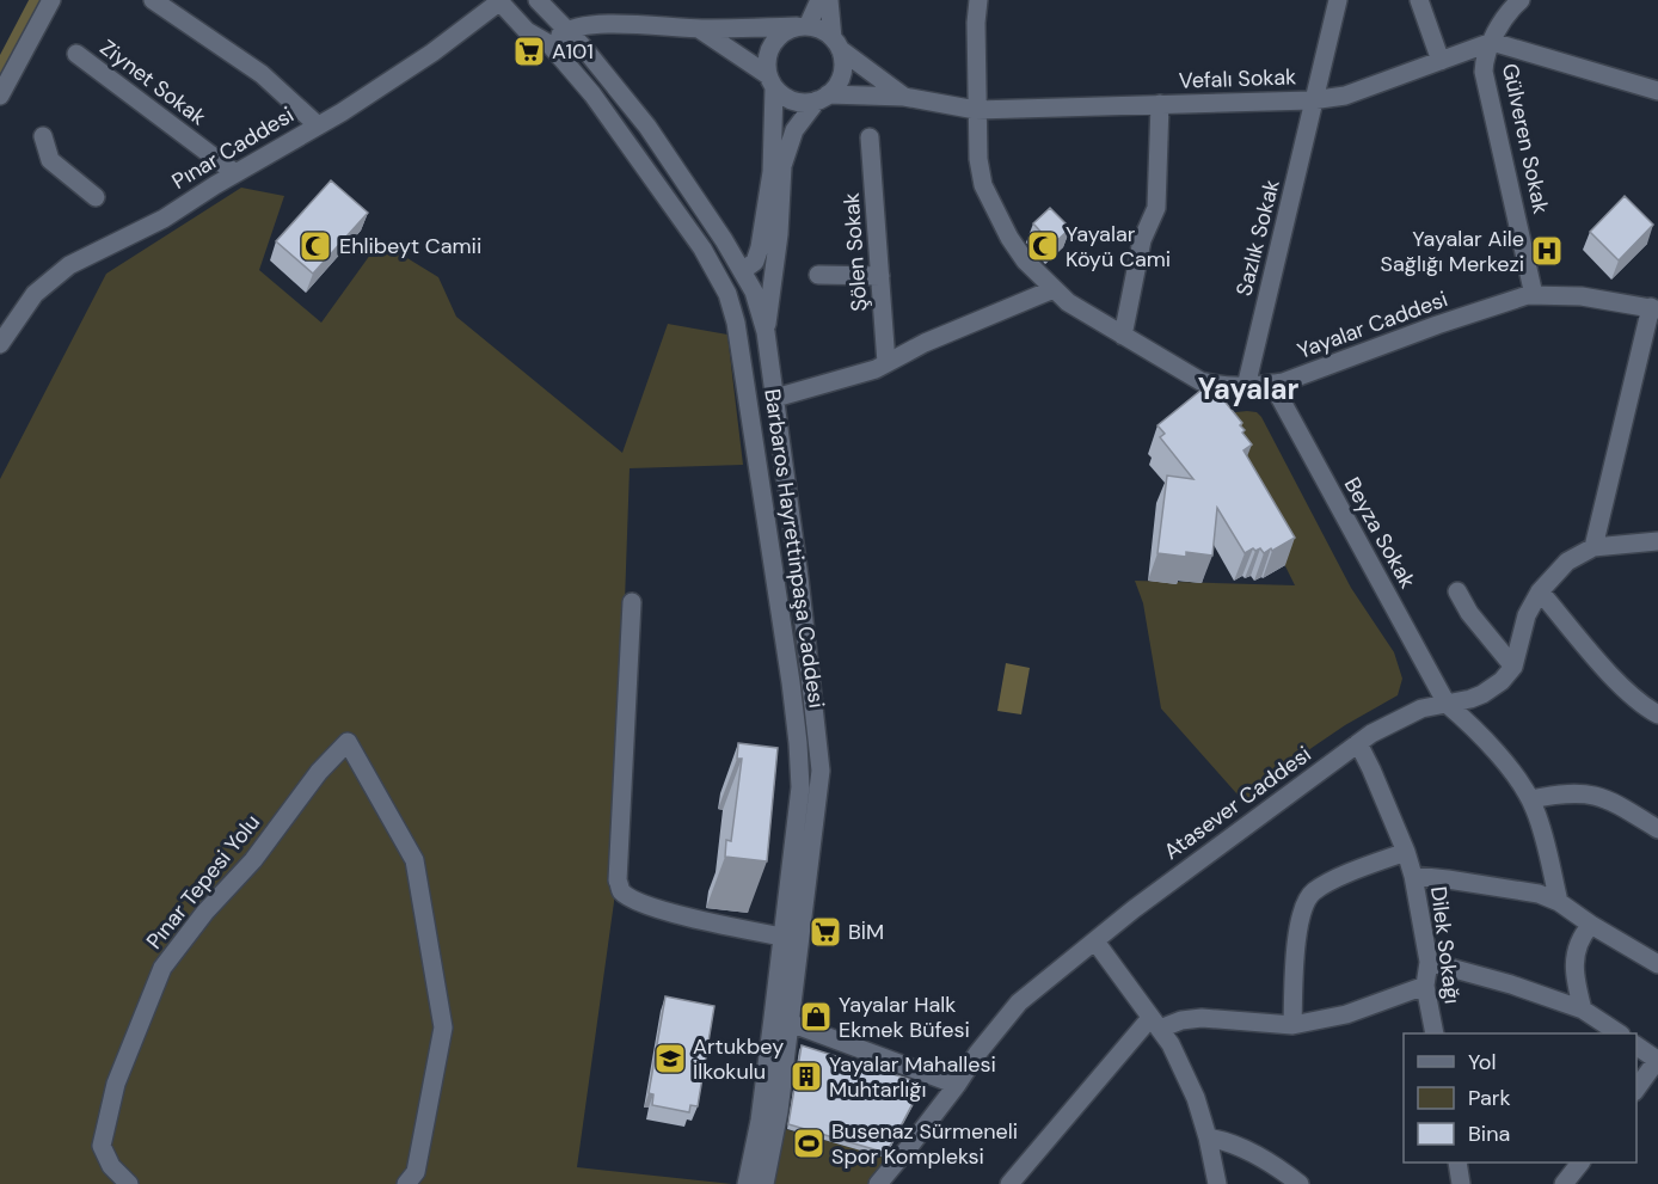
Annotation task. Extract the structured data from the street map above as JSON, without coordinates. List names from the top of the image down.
{
  "streets": {
    "street": [
      "Vefalı Sokak",
      "Ziynet Sokak",
      "Gülveren Sokak",
      "Pınar Caddesi",
      "Sazlık Sokak",
      "Şölen Sokak",
      "Yayalar Caddesi",
      "Beyza Sokak",
      "Barbaros Hayrettinpaşa Caddesi",
      "Atasever Caddesi",
      "Pınar Tepesi Yolu",
      "Dilek Sokağı"
    ]
  },
  "crossings": [
    ["Vefalı Sokak", "Gülveren Sokak"],
    ["Vefalı Sokak", "Sazlık Sokak"],
    ["Vefalı Sokak", "Yayalar Caddesi"],
    ["Ziynet Sokak", "Pınar Caddesi"],
    ["Gülveren Sokak", "Yayalar Caddesi"],
    ["Pınar Caddesi", "Barbaros Hayrettinpaşa Caddesi"],
    ["Sazlık Sokak", "Yayalar Caddesi"],
    ["Yayalar Caddesi", "Beyza Sokak"],
    ["Beyza Sokak", "Atasever Caddesi"],
    ["Atasever Caddesi", "Dilek Sokağı"]
  ],
  "districts": ["Yayalar"],
  "places": {
    "supermarket": ["A101", "BİM"],
    "mosque": ["Ehlibeyt Camii", "Yayalar Köyü Cami"],
    "hospital": ["Yayalar Aile Sağlığı Merkezi"],
    "shop": ["Yayalar Halk Ekmek Büfesi"],
    "school or university": ["Artukbey İlkokulu"],
    "building": ["Yayalar Mahallesi Muhtarlığı"],
    "sports": ["Busenaz Sürmeneli Spor Kompleksi"]
  },
  "legend": ["Yol", "Park", "Bina"]
}
